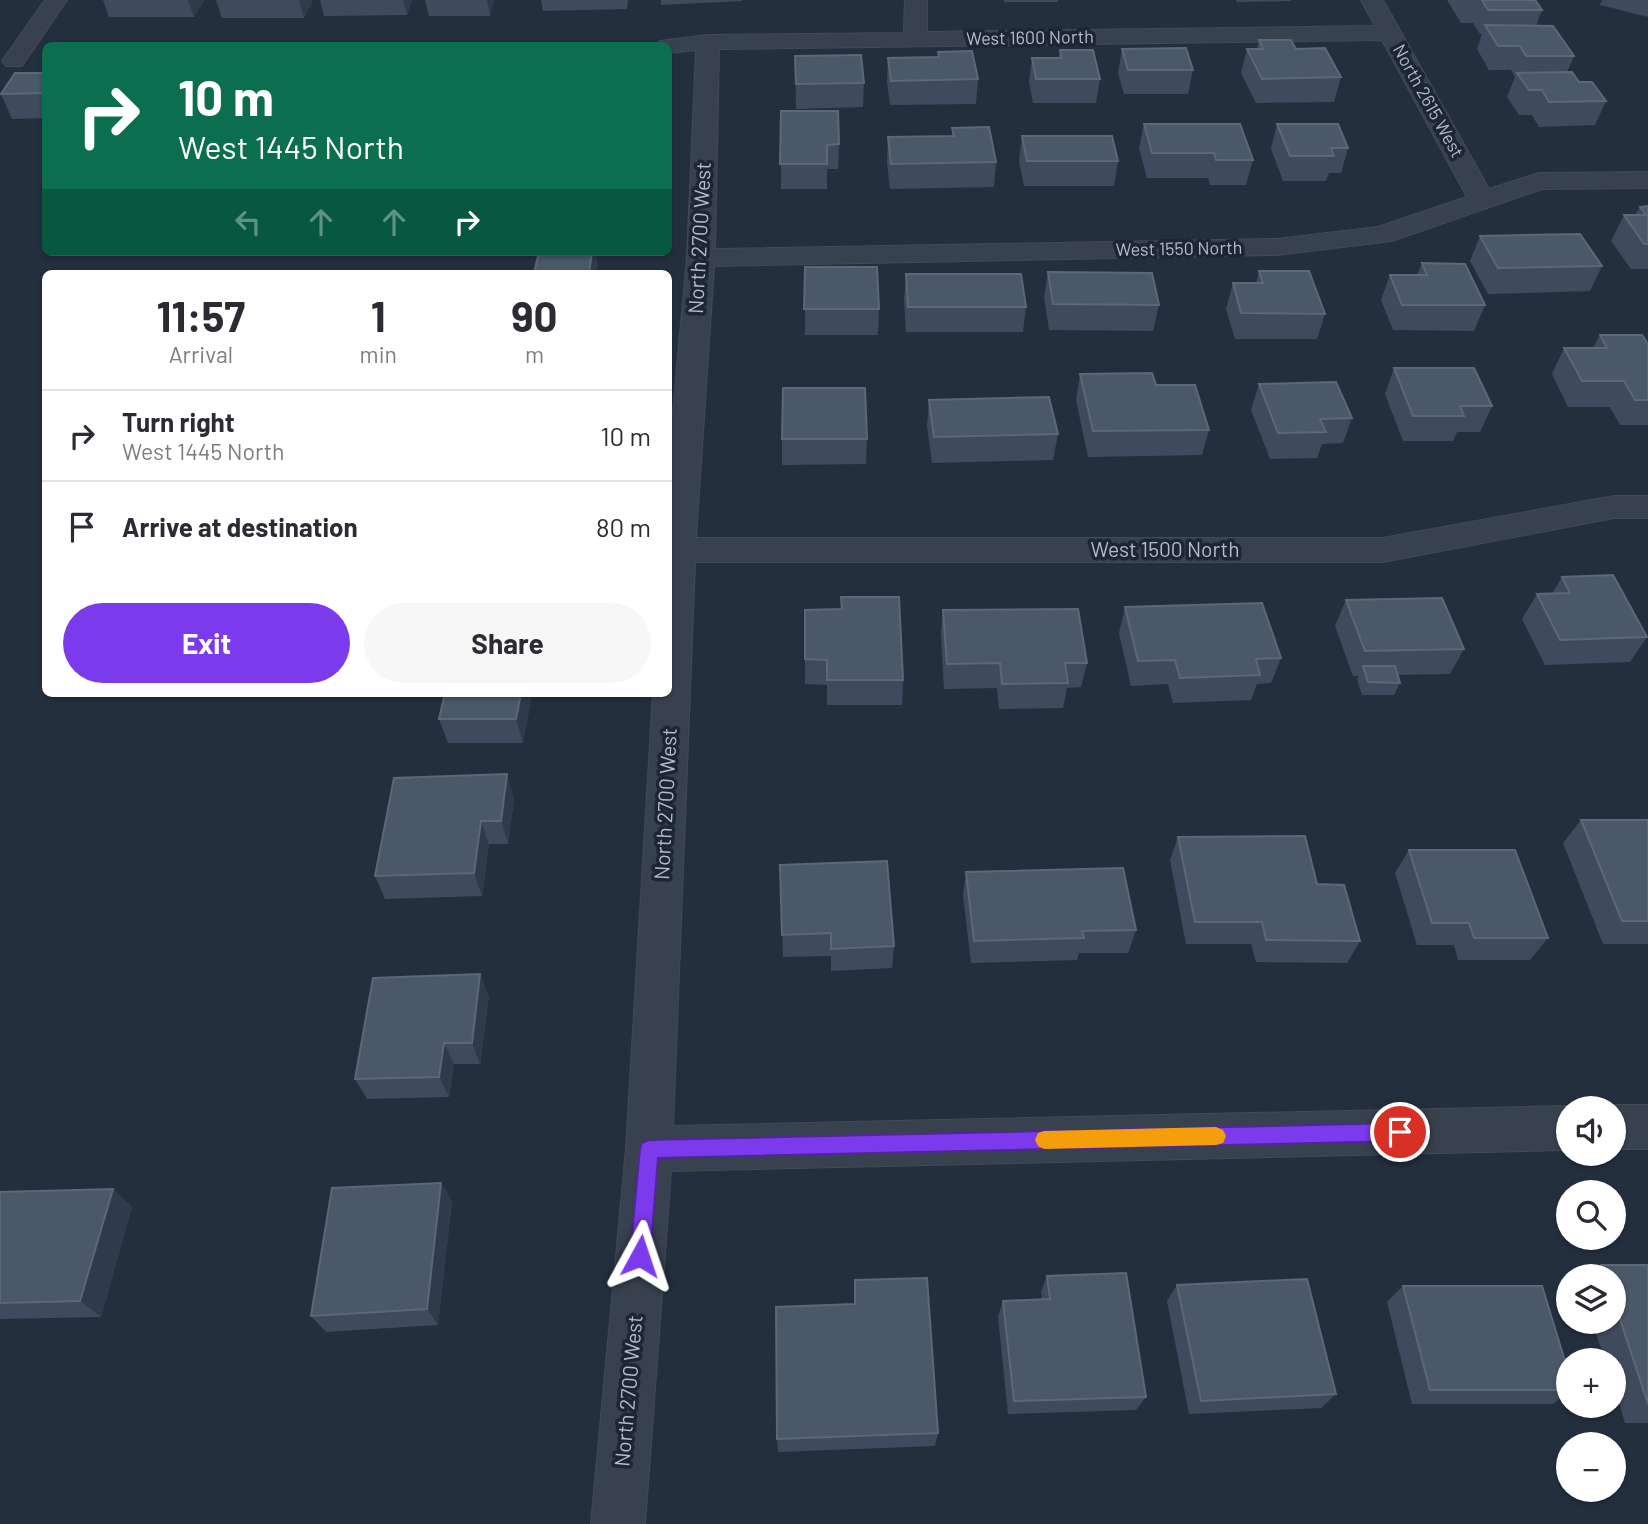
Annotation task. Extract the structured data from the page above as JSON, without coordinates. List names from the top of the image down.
{
  "streets": {
    "street": [
      "West 1600 North",
      "North 2615 West",
      "North 2700 West",
      "West 1550 North",
      "West 1500 North"
    ]
  },
  "crossings": [
    ["West 1600 North", "North 2615 West"],
    ["West 1600 North", "North 2700 West"],
    ["North 2615 West", "West 1550 North"],
    ["North 2700 West", "West 1550 North"],
    ["North 2700 West", "West 1500 North"]
  ],
  "page": {
    "turn": ["10 m", "West 1445 North"],
    "eta": [
      "11:57",
      "Arrival",
      "1",
      "min",
      "90",
      "m"
    ],
    "list": [
      {
        "name": "Turn right",
        "note": "West 1445 North",
        "value": "10 m"
      },
      {
        "name": "Arrive at destination",
        "value": "80 m"
      }
    ],
    "buttons": ["Exit", "Share"],
    "map_buttons": ["+", "−"]
  }
}
